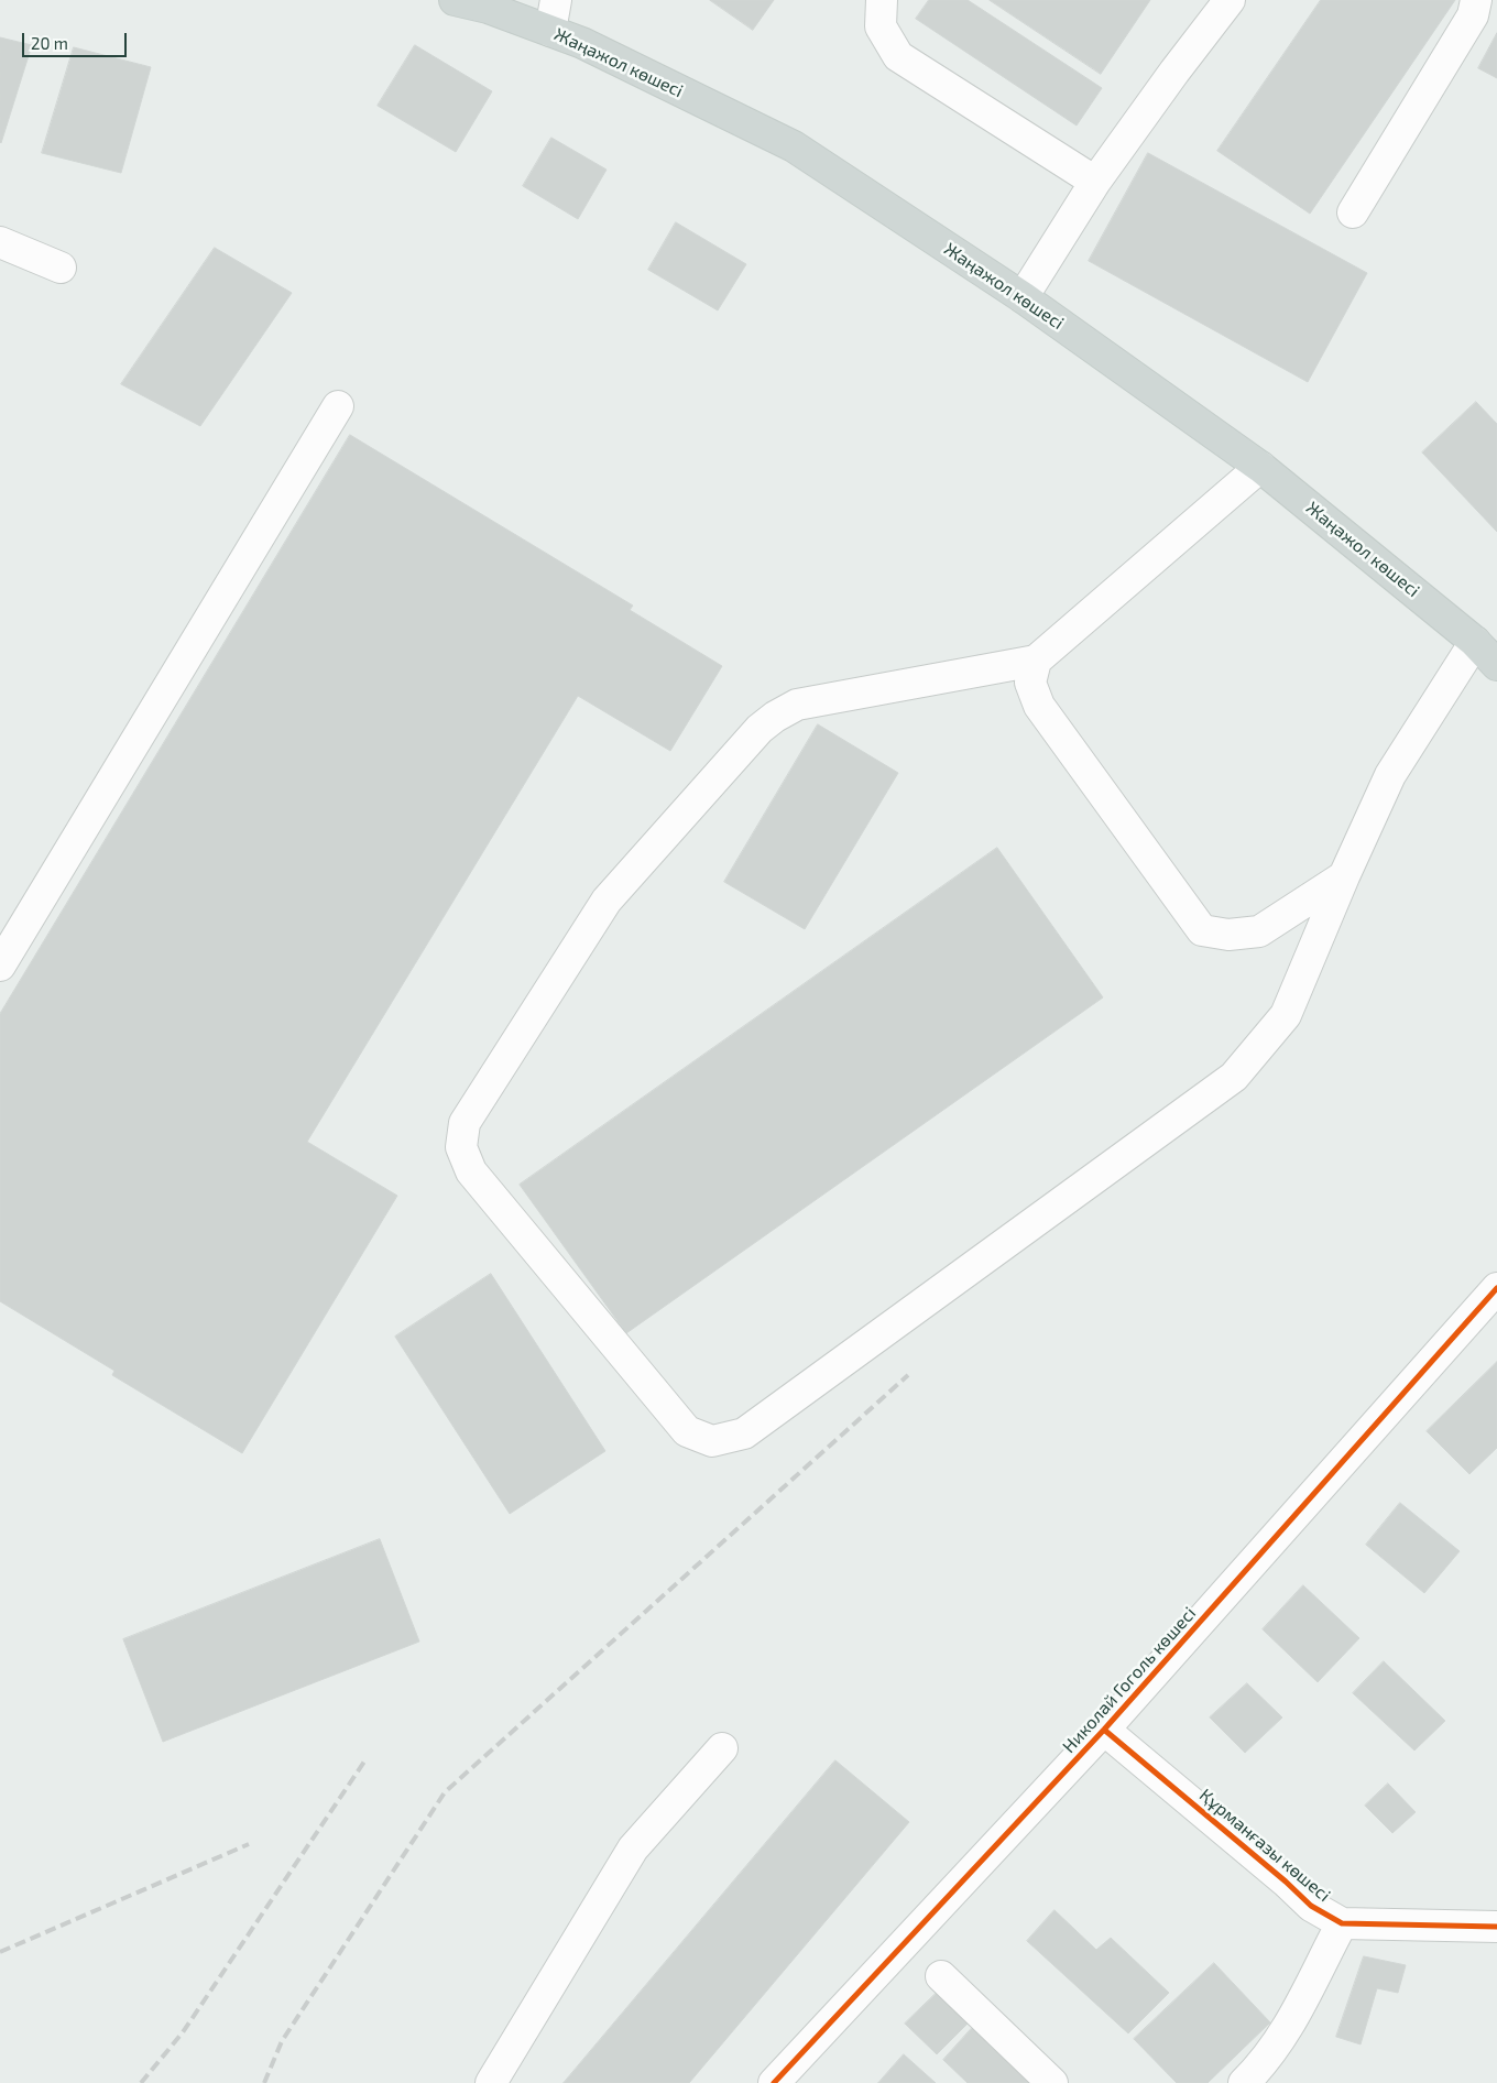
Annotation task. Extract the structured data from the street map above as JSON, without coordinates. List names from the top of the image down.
{
  "streets": {
    "main road": ["Жаңажол көшесі"],
    "street": ["Николай Гоголь көшесі", "Құрманғазы көшесі"]
  },
  "crossings": [
    ["Николай Гоголь көшесі", "Құрманғазы көшесі"]
  ],
  "scale_bar": "20 m"
}
